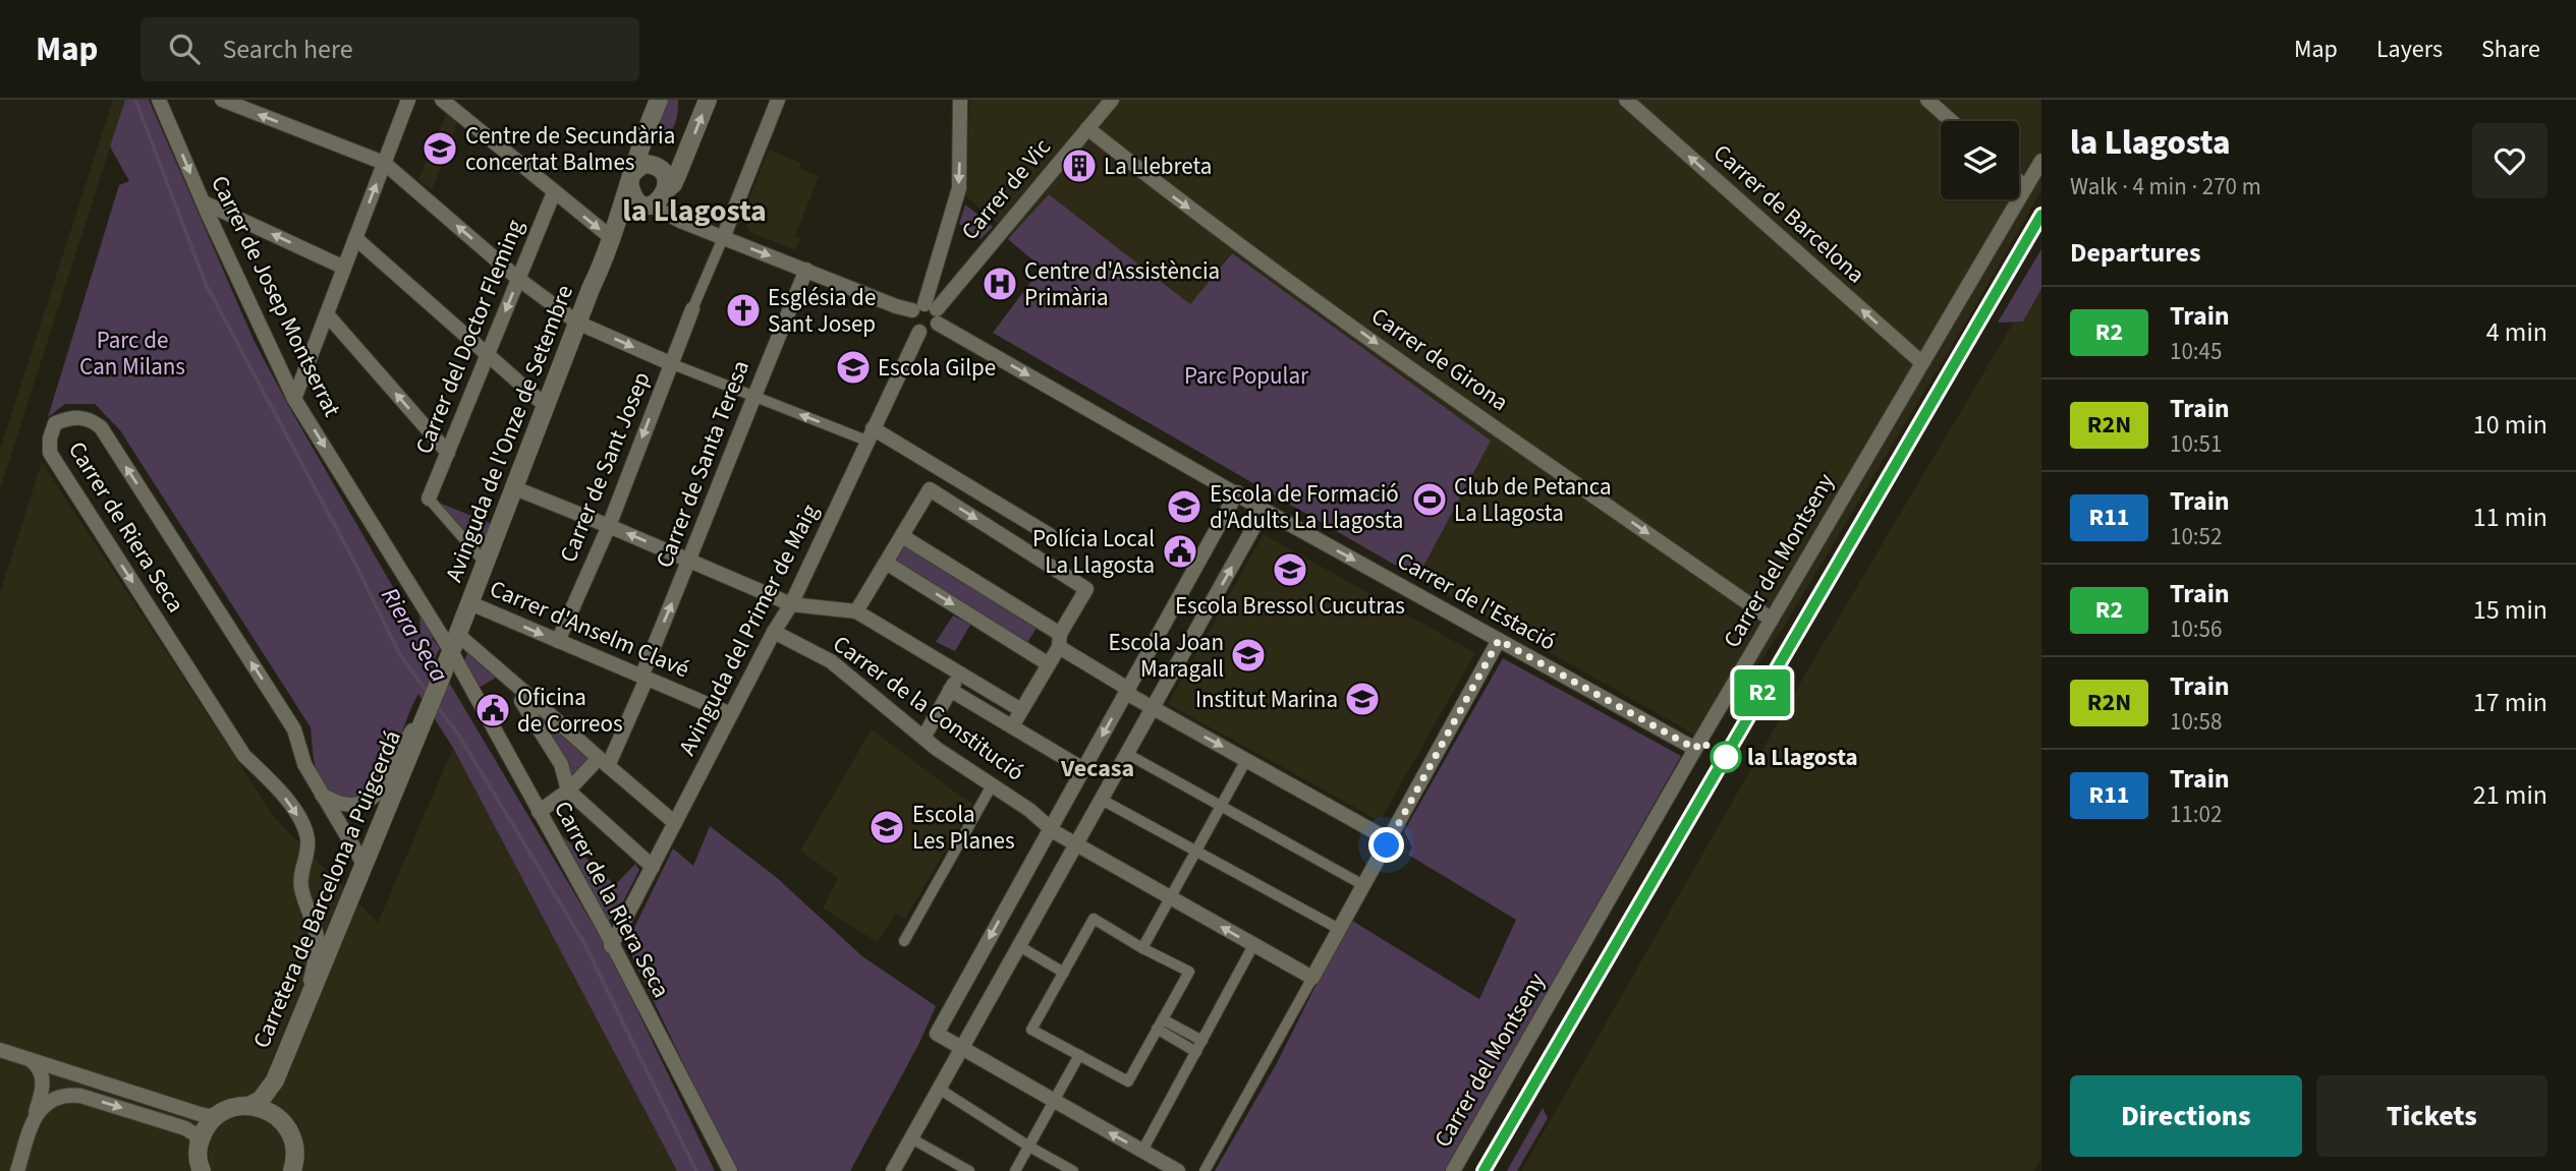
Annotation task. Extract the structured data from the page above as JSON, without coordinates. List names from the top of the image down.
{
  "streets": {
    "main road": ["Avinguda de l'Onze de Setembre", "Carretera de Barcelona a Puigcerdá"],
    "street": [
      "Carrer de Vic",
      "Carrer de Barcelona",
      "Carrer de Josep Montserrat",
      "Carrer del Doctor Fleming",
      "Carrer de Girona",
      "Carrer de Santa Teresa",
      "Carrer de Sant Josep",
      "Carrer de Riera Seca",
      "Carrer del Montseny",
      "Carrer de l'Estació",
      "Carrer d'Anselm Clavé",
      "Avinguda del Primer de Maig",
      "Carrer de la Constitució",
      "Carrer de la Riera Seca"
    ]
  },
  "crossings": [
    ["Carrer de Vic", "Carrer de Girona"],
    ["Carrer de Vic", "Carrer de l'Estació"],
    ["Carrer de Barcelona", "Carrer del Montseny"],
    ["Carrer de Josep Montserrat", "Avinguda de l'Onze de Setembre"],
    ["Carrer de Josep Montserrat", "Carrer de la Riera Seca"],
    ["Carrer de Girona", "Carrer del Montseny"],
    ["Avinguda de l'Onze de Setembre", "Carrer de l'Estació"],
    ["Avinguda de l'Onze de Setembre", "Carrer d'Anselm Clavé"],
    ["Avinguda de l'Onze de Setembre", "Carretera de Barcelona a Puigcerdá"],
    ["Avinguda de l'Onze de Setembre", "Carrer de la Riera Seca"],
    ["Carrer de Santa Teresa", "Carrer de l'Estació"],
    ["Carrer de Santa Teresa", "Carrer d'Anselm Clavé"],
    ["Carrer de Santa Teresa", "Carrer de la Riera Seca"],
    ["Carrer de Sant Josep", "Carrer d'Anselm Clavé"],
    ["Carrer de Riera Seca", "Carretera de Barcelona a Puigcerdá"],
    ["Carrer del Montseny", "Carrer de l'Estació"],
    ["Carrer d'Anselm Clavé", "Avinguda del Primer de Maig"],
    ["Avinguda del Primer de Maig", "Carrer de la Constitució"],
    ["Avinguda del Primer de Maig", "Carrer de la Riera Seca"]
  ],
  "one_way": [
    "Carrer de Barcelona",
    "Carrer de Girona",
    "Carrer de Sant Josep",
    "Carrer de l'Estació"
  ],
  "districts": ["la Llagosta", "Vecasa"],
  "water": ["Riera Seca"],
  "parks": ["Parc de Can Milans", "Parc Popular"],
  "places": {
    "school or university": [
      "Centre de Secundària concertat Balmes",
      "Escola Gilpe",
      "Escola de Formació d'Adults La Llagosta",
      "Escola Bressol Cucutras",
      "Escola Joan Maragall",
      "Institut Marina",
      "Escola Les Planes"
    ],
    "building": ["La Llebreta"],
    "hospital": ["Centre d'Assistència Primària"],
    "church": ["Església de Sant Josep"],
    "sports": ["Club de Petanca La Llagosta"],
    "public building": ["Polícia Local La Llagosta", "Oficina de Correos"],
    "other": ["la Llagosta"]
  },
  "page": {
    "header": "Map",
    "search": "Search here",
    "nav": ["Map", "Layers", "Share"],
    "on_map": "R2",
    "heading": [
      ["la Llagosta", "Walk · 4 min · 270 m"],
      "Departures"
    ],
    "list": [
      {
        "mark": "R2",
        "name": "Train",
        "note": "10:45",
        "value": "4 min"
      },
      {
        "mark": "R2N",
        "name": "Train",
        "note": "10:51",
        "value": "10 min"
      },
      {
        "mark": "R11",
        "name": "Train",
        "note": "10:52",
        "value": "11 min"
      },
      {
        "mark": "R2",
        "name": "Train",
        "note": "10:56",
        "value": "15 min"
      },
      {
        "mark": "R2N",
        "name": "Train",
        "note": "10:58",
        "value": "17 min"
      },
      {
        "mark": "R11",
        "name": "Train",
        "note": "11:02",
        "value": "21 min"
      }
    ],
    "buttons": ["Directions", "Tickets"]
  }
}
